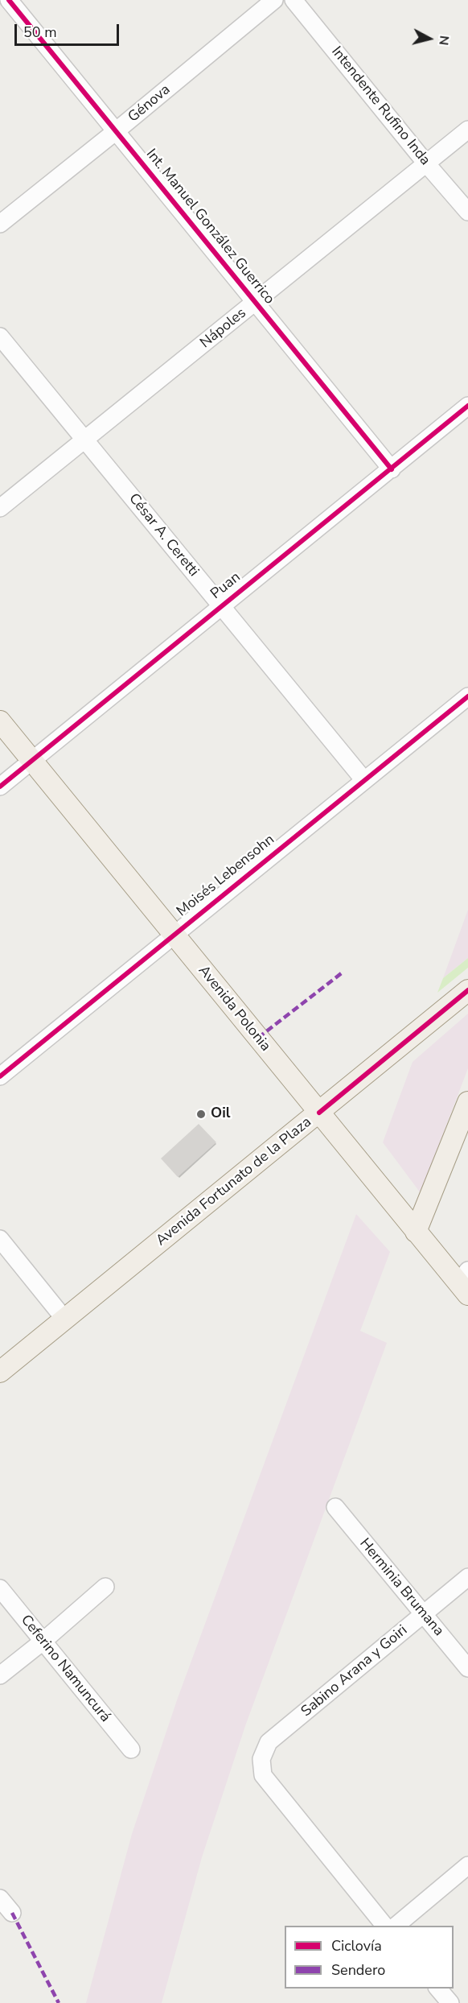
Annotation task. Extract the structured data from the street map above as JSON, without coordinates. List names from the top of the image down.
{
  "streets": {
    "main road": ["Avenida Polonia", "Avenida Fortunato de la Plaza"],
    "street": [
      "Génova",
      "Intendente Rufino Inda",
      "Int. Manuel González Guerrico",
      "Nápoles",
      "César A. Ceretti",
      "Puan",
      "Moisés Lebensohn",
      "Herminia Brumana",
      "Ceferino Namuncurá",
      "Sabino Arana y Goiri"
    ]
  },
  "crossings": [
    ["Génova", "Int. Manuel González Guerrico"],
    ["Intendente Rufino Inda", "Nápoles"],
    ["Int. Manuel González Guerrico", "Nápoles"],
    ["Int. Manuel González Guerrico", "Puan"],
    ["Nápoles", "César A. Ceretti"],
    ["César A. Ceretti", "Puan"],
    ["César A. Ceretti", "Moisés Lebensohn"],
    ["Puan", "Avenida Polonia"],
    ["Moisés Lebensohn", "Avenida Polonia"],
    ["Avenida Polonia", "Avenida Fortunato de la Plaza"],
    ["Herminia Brumana", "Sabino Arana y Goiri"]
  ],
  "places": ["Oil"],
  "legend": ["Ciclovía", "Sendero"],
  "scale_bar": "50 m",
  "north": "right"
}
